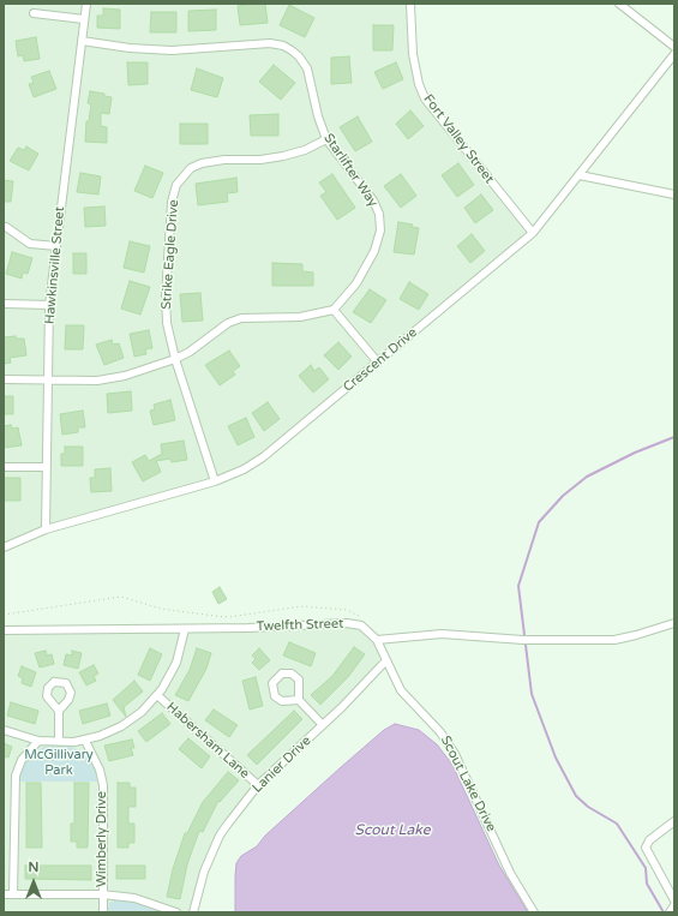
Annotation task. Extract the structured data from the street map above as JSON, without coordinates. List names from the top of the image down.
{
  "streets": {
    "street": [
      "Fort Valley Street",
      "Starlifter Way",
      "Strike Eagle Drive",
      "Hawkinsville Street",
      "Crescent Drive",
      "Twelfth Street",
      "Habersham Lane",
      "Lanier Drive",
      "Scout Lake Drive",
      "Wimberly Drive"
    ]
  },
  "crossings": [
    ["Fort Valley Street", "Crescent Drive"],
    ["Starlifter Way", "Strike Eagle Drive"],
    ["Starlifter Way", "Hawkinsville Street"],
    ["Strike Eagle Drive", "Crescent Drive"],
    ["Hawkinsville Street", "Crescent Drive"],
    ["Twelfth Street", "Scout Lake Drive"],
    ["Habersham Lane", "Lanier Drive"],
    ["Lanier Drive", "Scout Lake Drive"]
  ],
  "water": ["Scout Lake"],
  "parks": ["McGillivary Park"],
  "north": "top"
}
